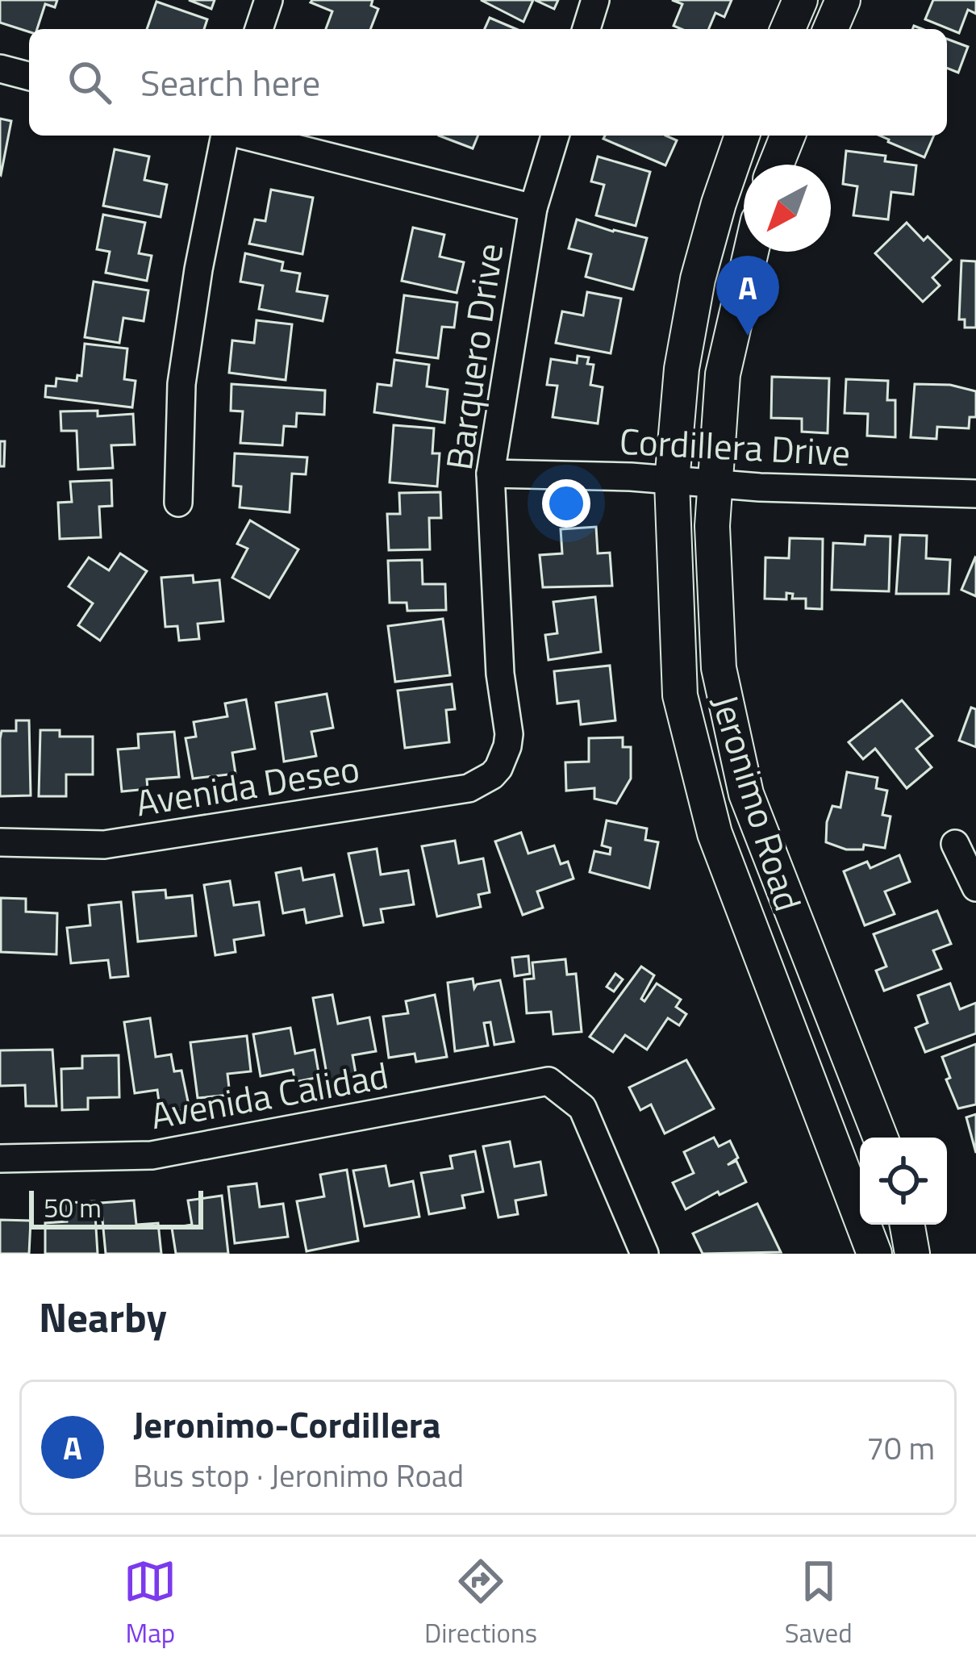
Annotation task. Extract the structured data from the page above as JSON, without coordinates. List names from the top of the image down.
{
  "streets": {
    "main road": ["Jeronimo Road"],
    "street": [
      "Barquero Drive",
      "Cordillera Drive",
      "Avenida Deseo",
      "Avenida Calidad"
    ]
  },
  "crossings": [
    ["Barquero Drive", "Cordillera Drive"],
    ["Barquero Drive", "Avenida Deseo"],
    ["Cordillera Drive", "Jeronimo Road"]
  ],
  "scale_bar": "50 m",
  "north": "bottom left",
  "page": {
    "search": "Search here",
    "pins": "A",
    "scale": "50 m",
    "heading": "Nearby",
    "list": [
      {
        "mark": "A",
        "name": "Jeronimo-Cordillera",
        "note": "Bus stop · Jeronimo Road",
        "value": "70 m"
      }
    ],
    "nav": ["Map", "Directions", "Saved"]
  }
}
